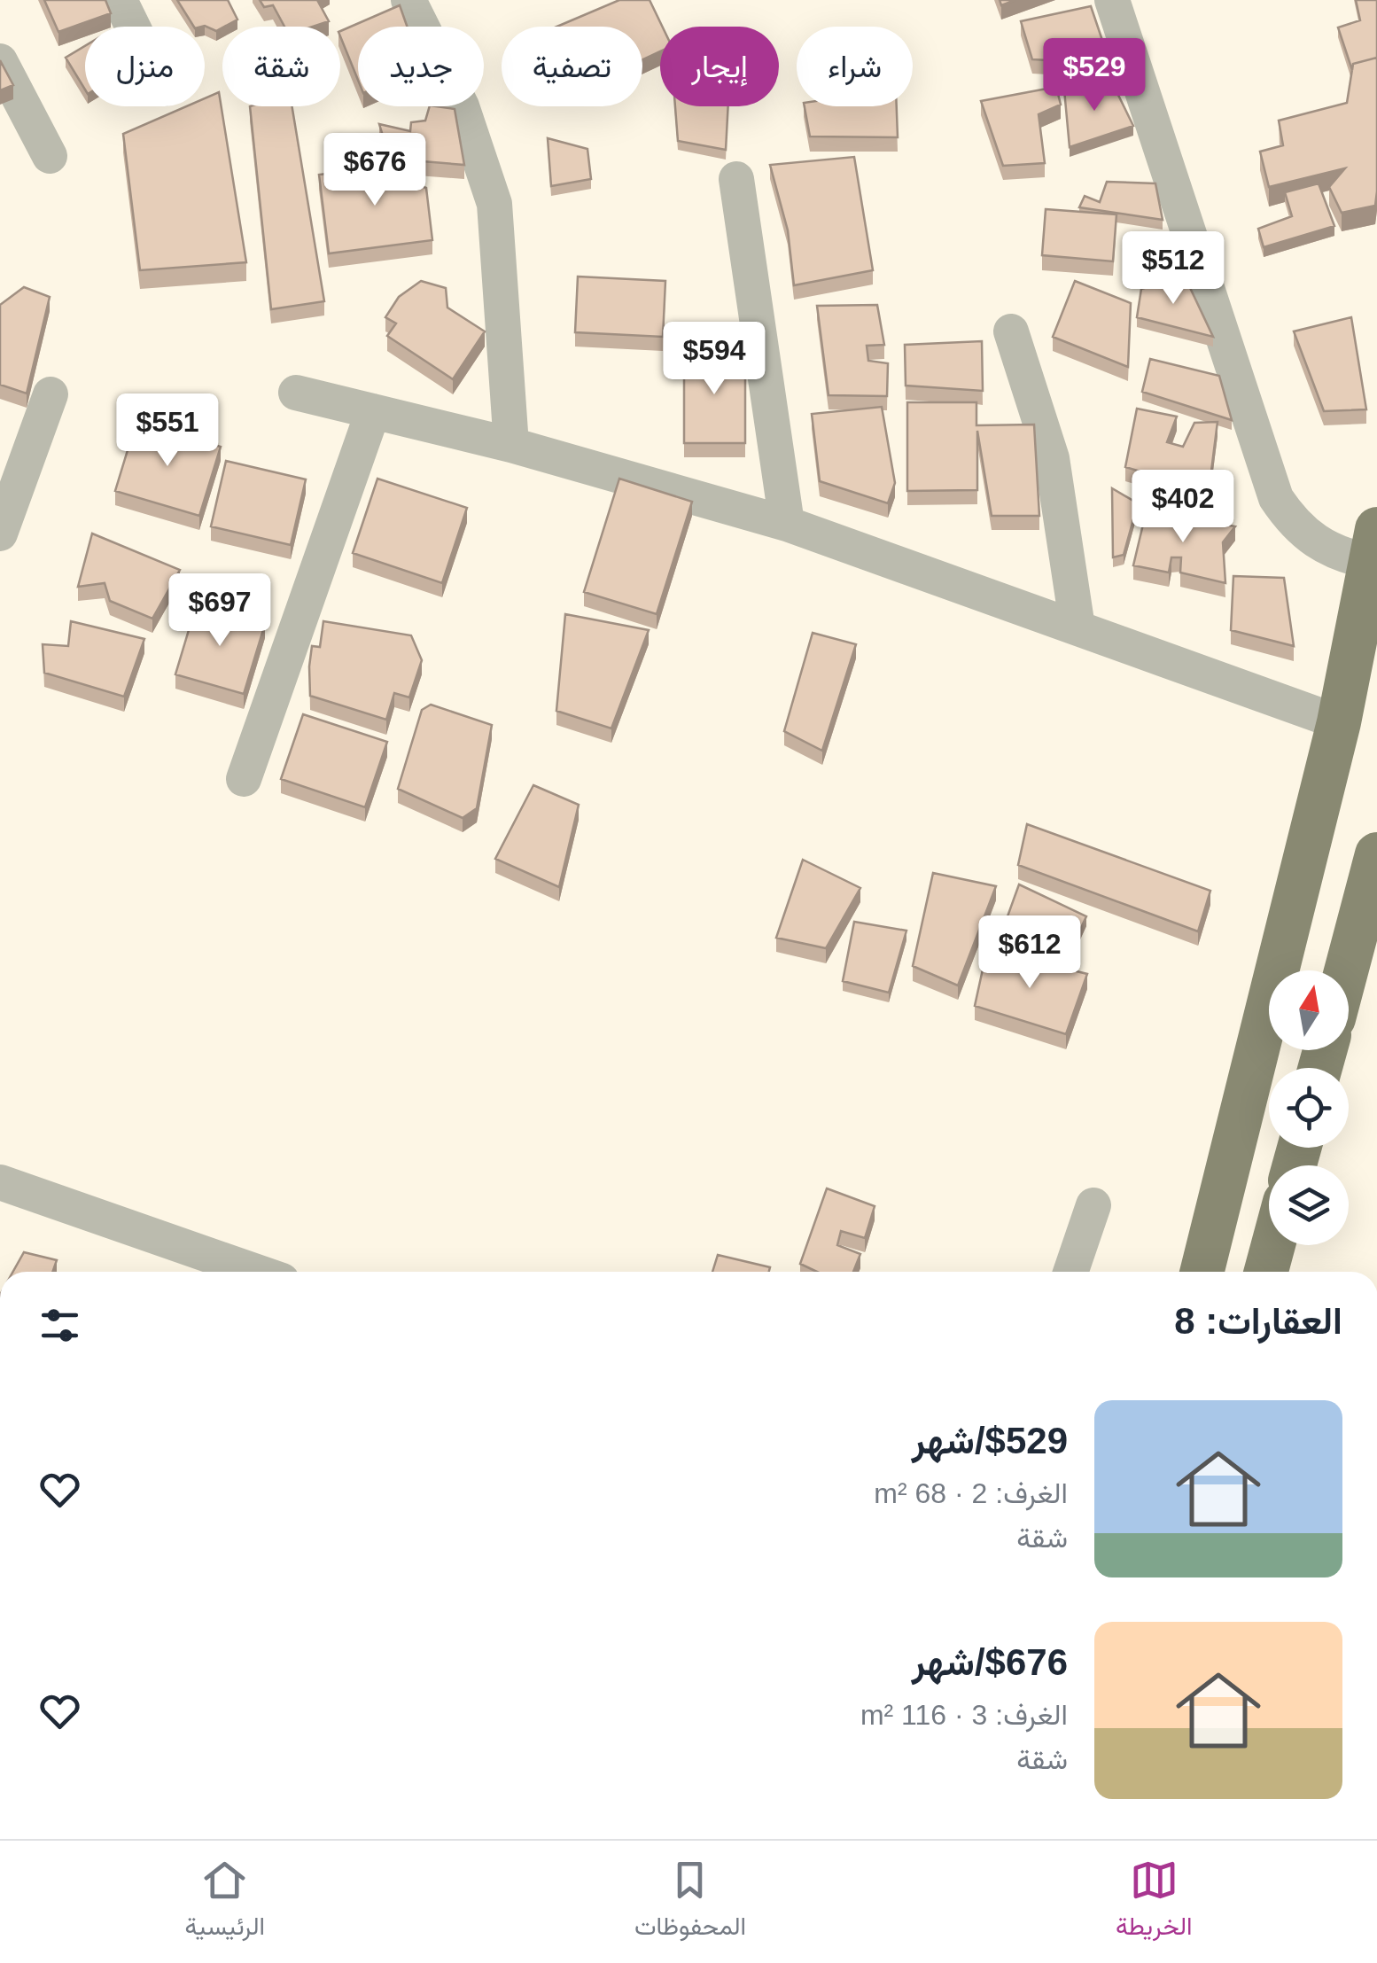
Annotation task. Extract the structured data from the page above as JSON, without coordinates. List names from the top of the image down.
{
  "north": "top",
  "page": {
    "chip": [
      "شراء",
      "إيجار",
      "تصفية",
      "جديد",
      "شقة",
      "منزل"
    ],
    "price": [
      "$529",
      "$676",
      "$512",
      "$594",
      "$551",
      "$402",
      "$697",
      "$612"
    ],
    "heading": "العقارات: 8",
    "list": [
      {
        "name": "$529/شهر",
        "note": "الغرف: 2 · 68 m² · شقة"
      },
      {
        "name": "$676/شهر",
        "note": "الغرف: 3 · 116 m² · شقة"
      }
    ],
    "tabs": ["الخريطة", "المحفوظات", "الرئيسية"]
  }
}
